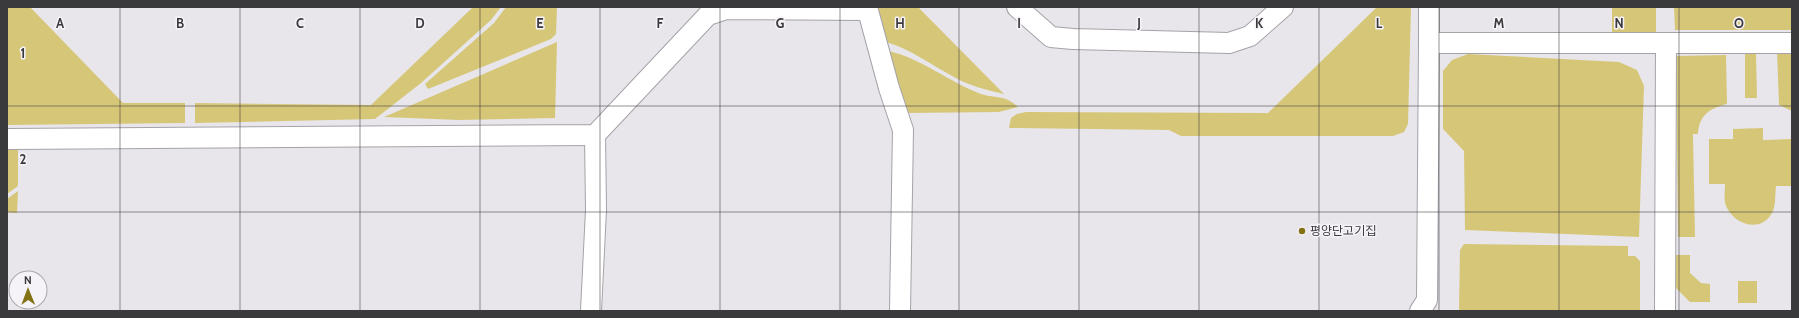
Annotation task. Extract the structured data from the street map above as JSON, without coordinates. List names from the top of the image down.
{
  "places": ["평양단고기집"],
  "north": "top",
  "grid": {
    "columns": [
      "A",
      "B",
      "C",
      "D",
      "E",
      "F",
      "G",
      "H",
      "I",
      "J",
      "K",
      "L",
      "M",
      "N",
      "O"
    ],
    "rows": ["1", "2"]
  }
}
